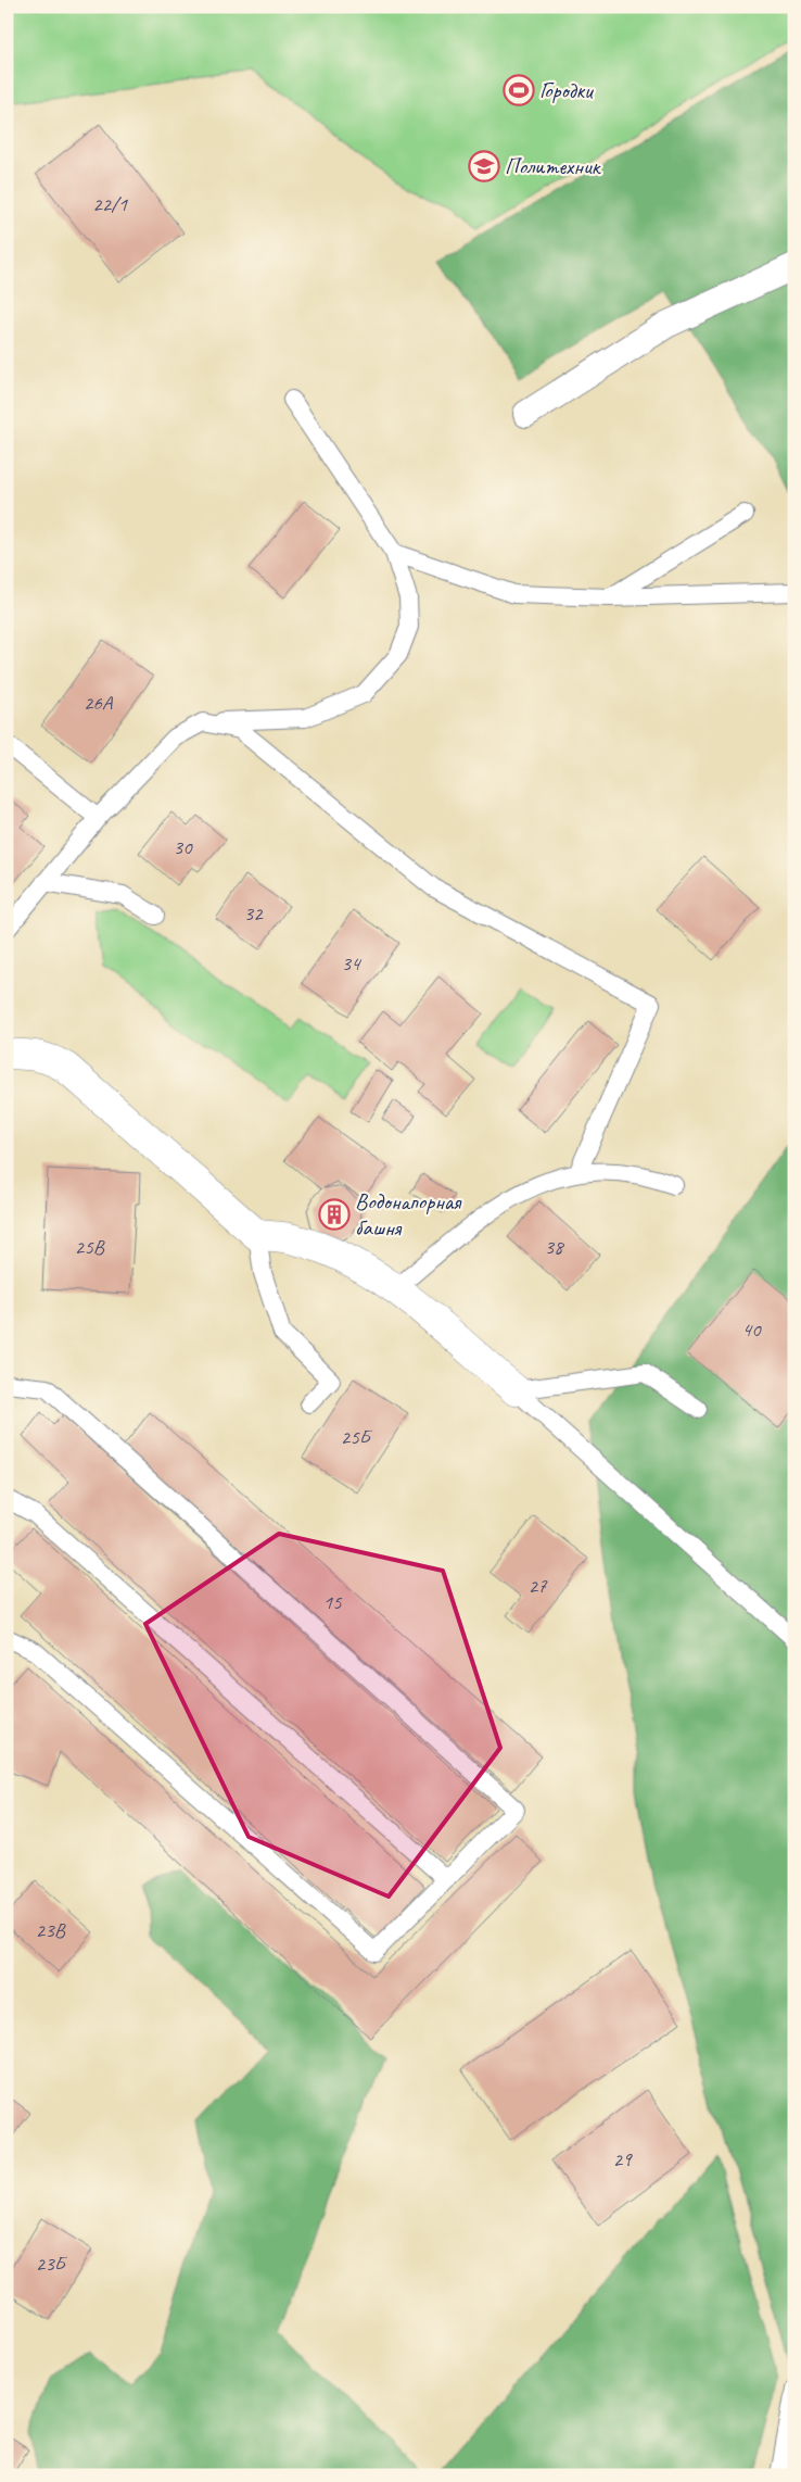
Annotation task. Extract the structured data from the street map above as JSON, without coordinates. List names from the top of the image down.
{
  "places": {
    "sports": ["Городки"],
    "school or university": ["Политехник"],
    "building": ["Водонапорная башня"]
  },
  "house_numbers": [
    "22/1",
    "26А",
    "30",
    "32",
    "34",
    "25В",
    "38",
    "40",
    "25Б",
    "27",
    "15",
    "23В",
    "29",
    "23Б"
  ]
}
